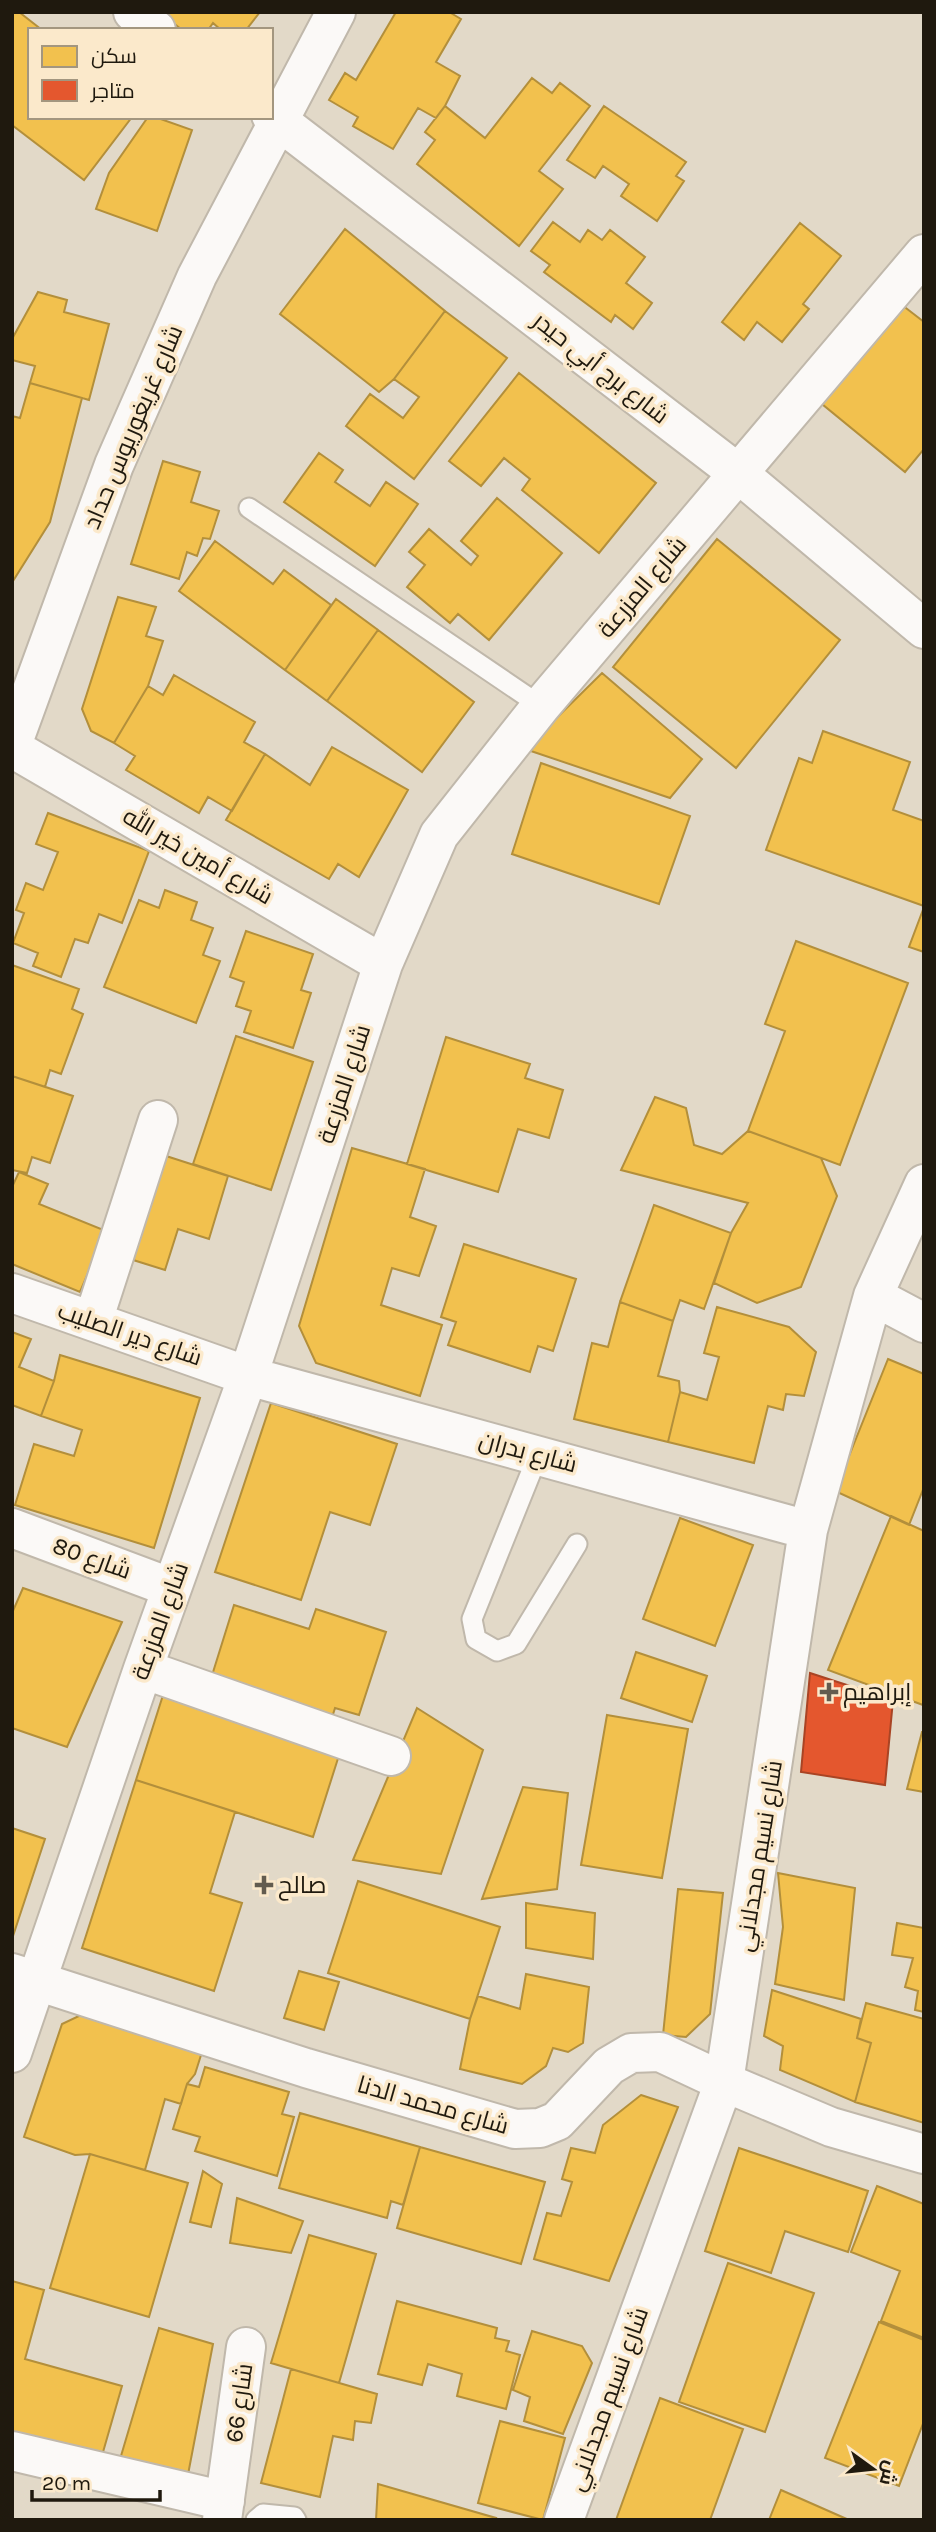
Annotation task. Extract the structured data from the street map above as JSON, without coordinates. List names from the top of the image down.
{
  "streets": {
    "street": [
      "شارع برج أبي حيدر",
      "شارع غريغوريوس حداد",
      "شارع المزرعة",
      "شارع أمين خير الله",
      "شارع دير الصليب",
      "شارع بدران",
      "شارع 80",
      "شارع نسيم مجدلاني",
      "شارع محمد الدنا",
      "شارع 66"
    ]
  },
  "crossings": [
    ["شارع برج أبي حيدر", "شارع غريغوريوس حداد"],
    ["شارع برج أبي حيدر", "شارع المزرعة"],
    ["شارع غريغوريوس حداد", "شارع أمين خير الله"],
    ["شارع المزرعة", "شارع أمين خير الله"],
    ["شارع المزرعة", "شارع دير الصليب"],
    ["شارع المزرعة", "شارع بدران"],
    ["شارع المزرعة", "شارع 80"],
    ["شارع المزرعة", "شارع محمد الدنا"],
    ["شارع دير الصليب", "شارع بدران"],
    ["شارع بدران", "شارع نسيم مجدلاني"],
    ["شارع نسيم مجدلاني", "شارع محمد الدنا"]
  ],
  "places": {
    "health": ["إبراهيم", "صالح"]
  },
  "legend": ["سكن", "متاجر"],
  "scale_bar": "20 m",
  "north": "right"
}
